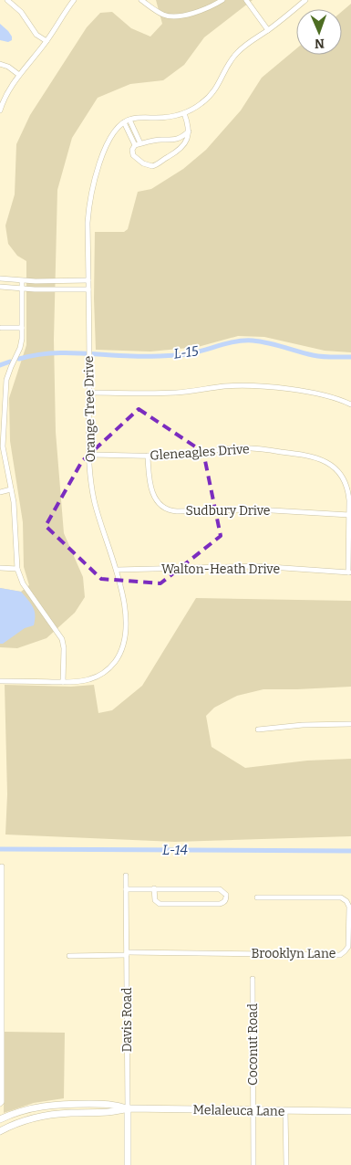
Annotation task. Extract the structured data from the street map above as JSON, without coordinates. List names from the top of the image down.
{
  "streets": {
    "street": [
      "Orange Tree Drive",
      "Gleneagles Drive",
      "Sudbury Drive",
      "Walton-Heath Drive",
      "Brooklyn Lane",
      "Davis Road",
      "Coconut Road",
      "Melaleuca Lane"
    ]
  },
  "crossings": [
    ["Orange Tree Drive", "Gleneagles Drive"],
    ["Orange Tree Drive", "Walton-Heath Drive"],
    ["Gleneagles Drive", "Sudbury Drive"],
    ["Gleneagles Drive", "Walton-Heath Drive"],
    ["Brooklyn Lane", "Davis Road"],
    ["Davis Road", "Melaleuca Lane"],
    ["Coconut Road", "Melaleuca Lane"]
  ],
  "water": ["L-15", "L-14"],
  "north": "bottom"
}
